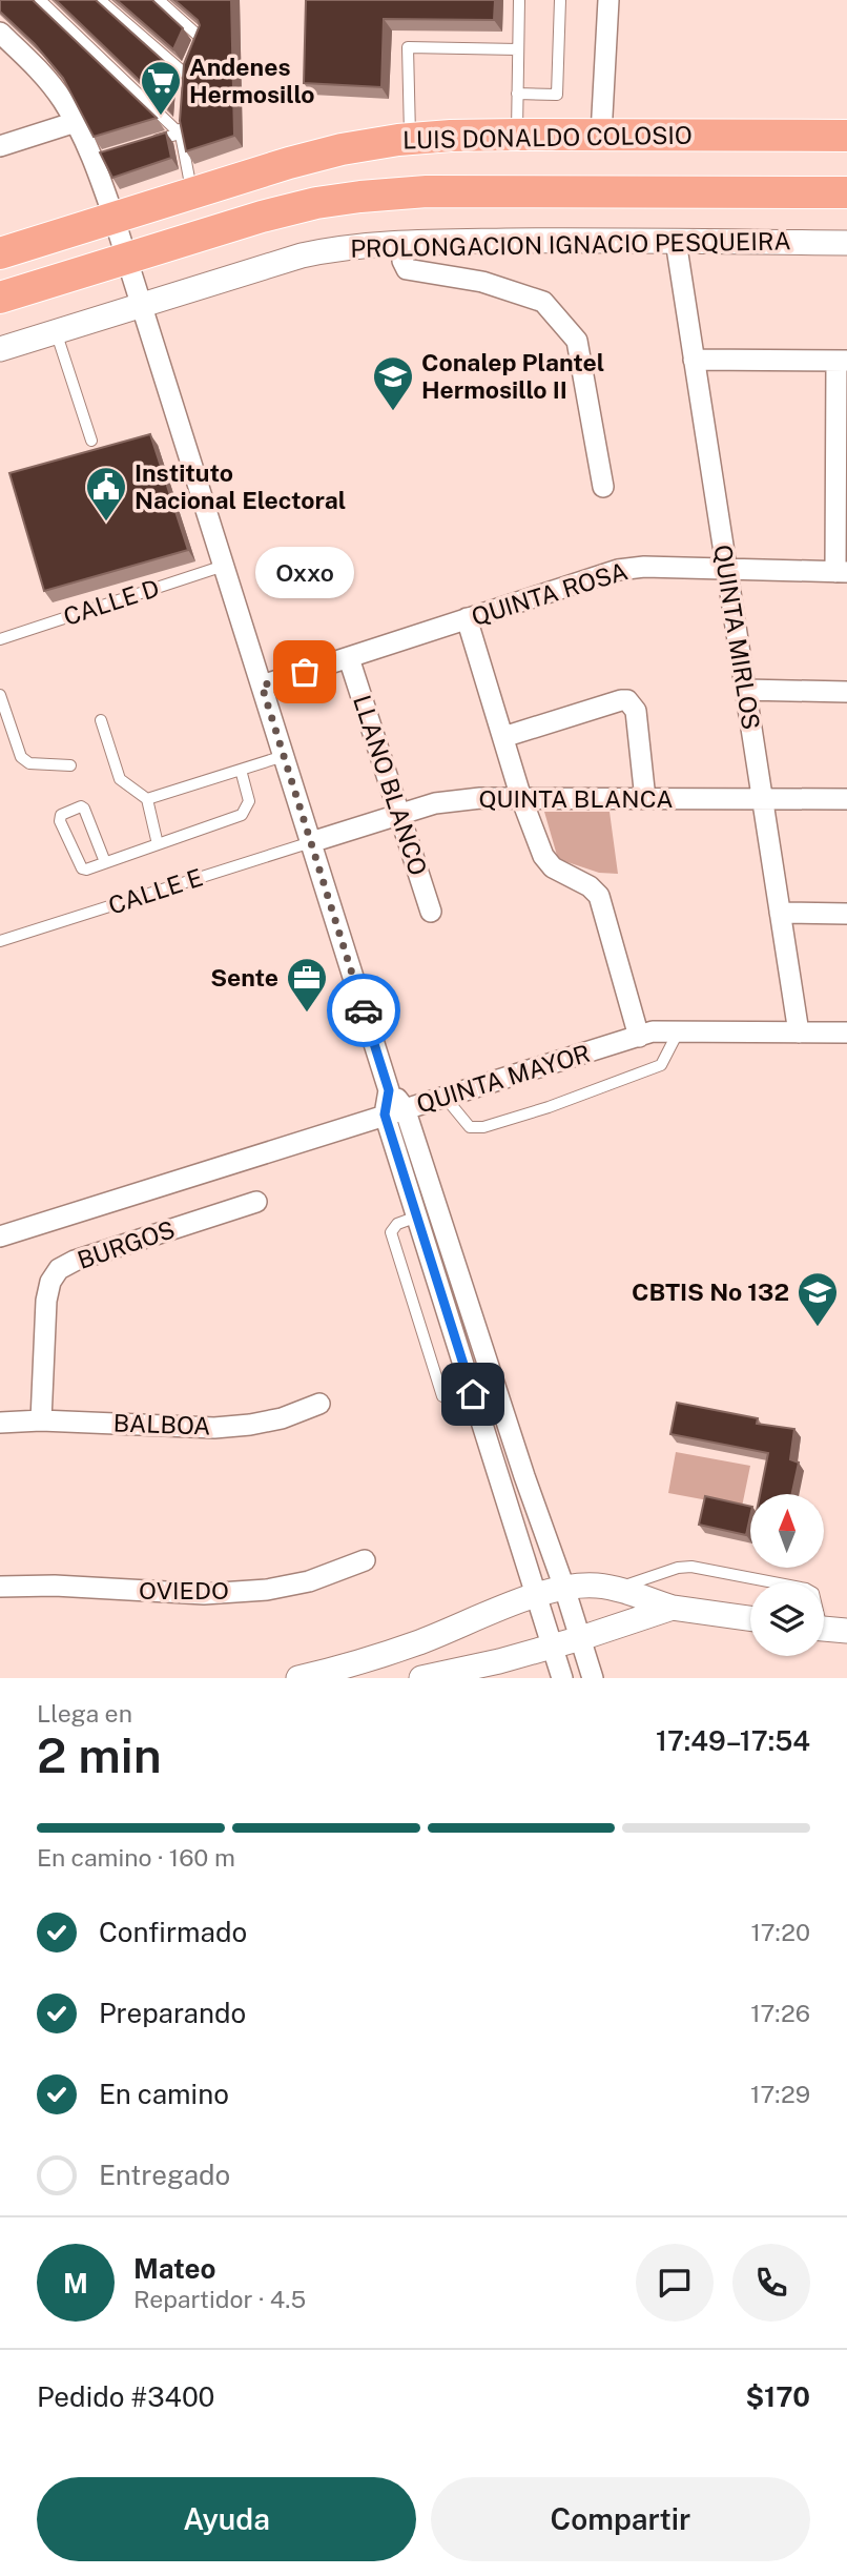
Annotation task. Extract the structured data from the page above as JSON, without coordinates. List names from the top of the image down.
{
  "streets": {
    "main road": ["LUIS DONALDO COLOSIO"],
    "street": [
      "PROLONGACION IGNACIO PESQUEIRA",
      "QUINTA ROSA",
      "QUINTA MIRLOS",
      "LLANO BLANCO",
      "QUINTA BLANCA",
      "QUINTA MAYOR",
      "BURGOS",
      "BALBOA",
      "OVIEDO"
    ],
    "lane": ["CALLE D", "CALLE E"]
  },
  "crossings": [
    ["PROLONGACION IGNACIO PESQUEIRA", "QUINTA MIRLOS"],
    ["QUINTA ROSA", "QUINTA MIRLOS"],
    ["QUINTA ROSA", "LLANO BLANCO"],
    ["QUINTA MIRLOS", "QUINTA BLANCA"],
    ["QUINTA MIRLOS", "QUINTA MAYOR"],
    ["LLANO BLANCO", "QUINTA BLANCA"],
    ["QUINTA BLANCA", "CALLE E"],
    ["BURGOS", "BALBOA"]
  ],
  "places": {
    "supermarket": ["Andenes Hermosillo"],
    "school or university": ["Conalep Plantel Hermosillo II", "CBTIS No 132"],
    "public building": ["Instituto Nacional Electoral"],
    "other": ["Oxxo"],
    "office": ["Sente"]
  },
  "north": "top",
  "page": {
    "bubble": "Oxxo",
    "heading": ["2 min", "Llega en", "17:49–17:54"],
    "panel": [
      "Mateo",
      "Repartidor · 4.5",
      "Pedido #3400",
      "$170"
    ],
    "bar": "En camino · 160 m",
    "list": [
      ["Confirmado", "17:20"],
      ["Preparando", "17:26"],
      ["En camino", "17:29"],
      "Entregado"
    ],
    "round": "M",
    "buttons": ["Ayuda", "Compartir"]
  }
}
